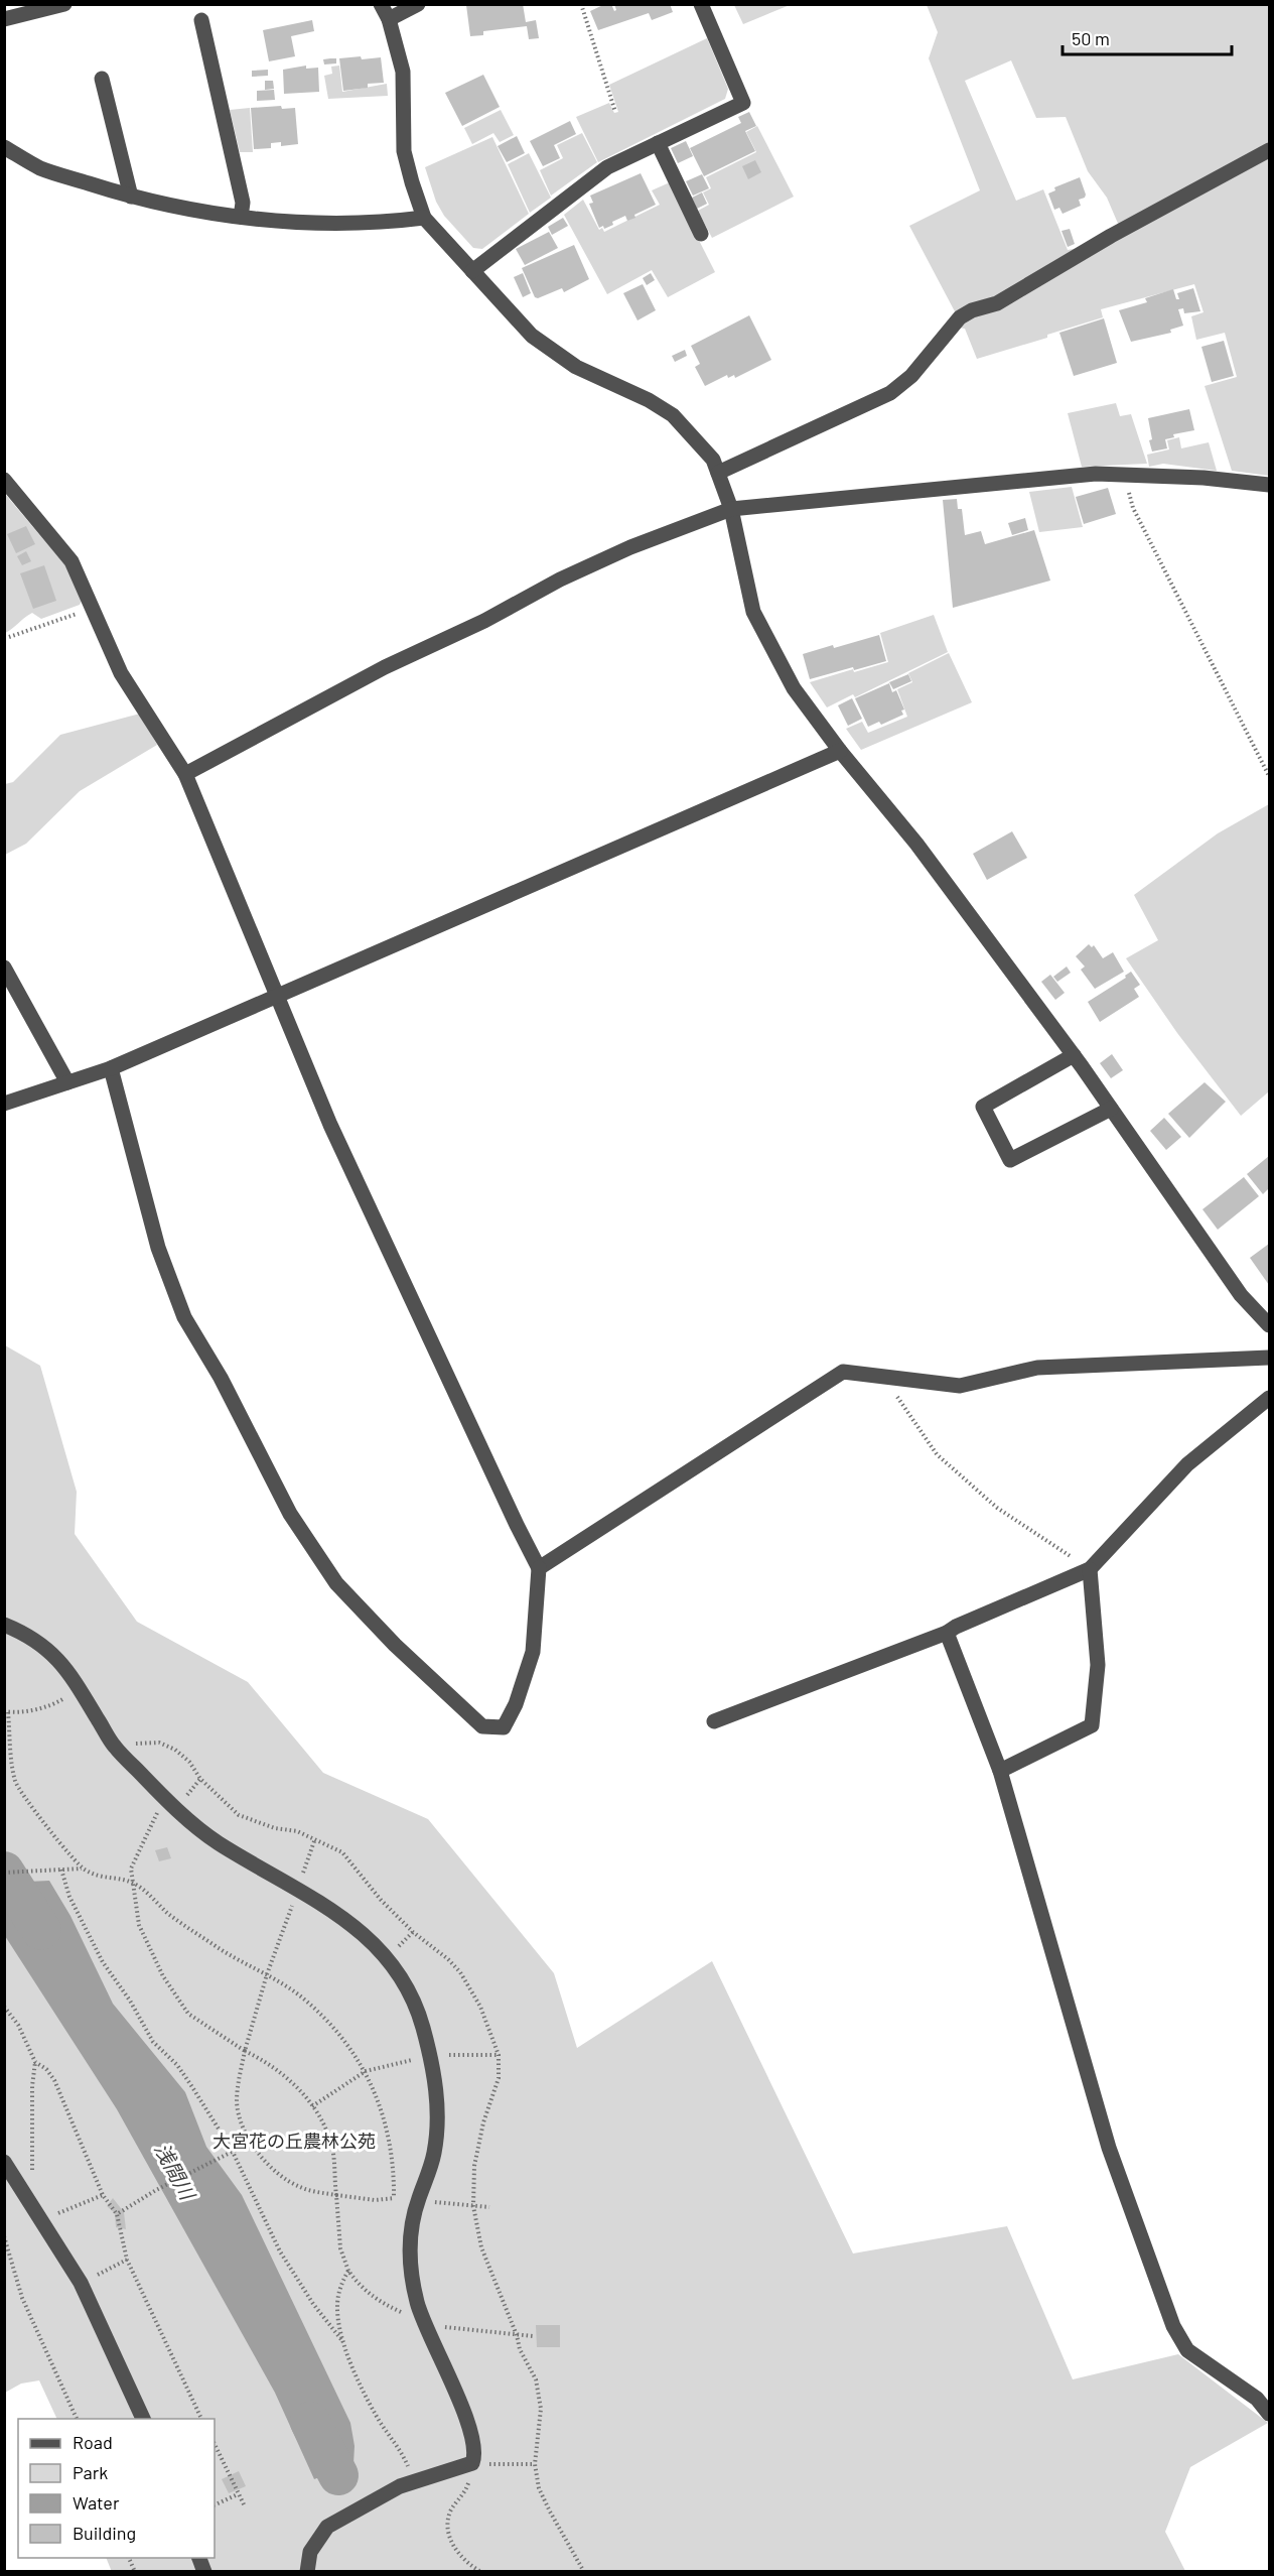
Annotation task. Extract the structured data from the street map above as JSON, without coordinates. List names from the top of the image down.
{
  "water": ["浅間川"],
  "parks": ["大宮花の丘農林公苑"],
  "legend": [
    "Road",
    "Park",
    "Water",
    "Building"
  ],
  "scale_bar": "50 m"
}
